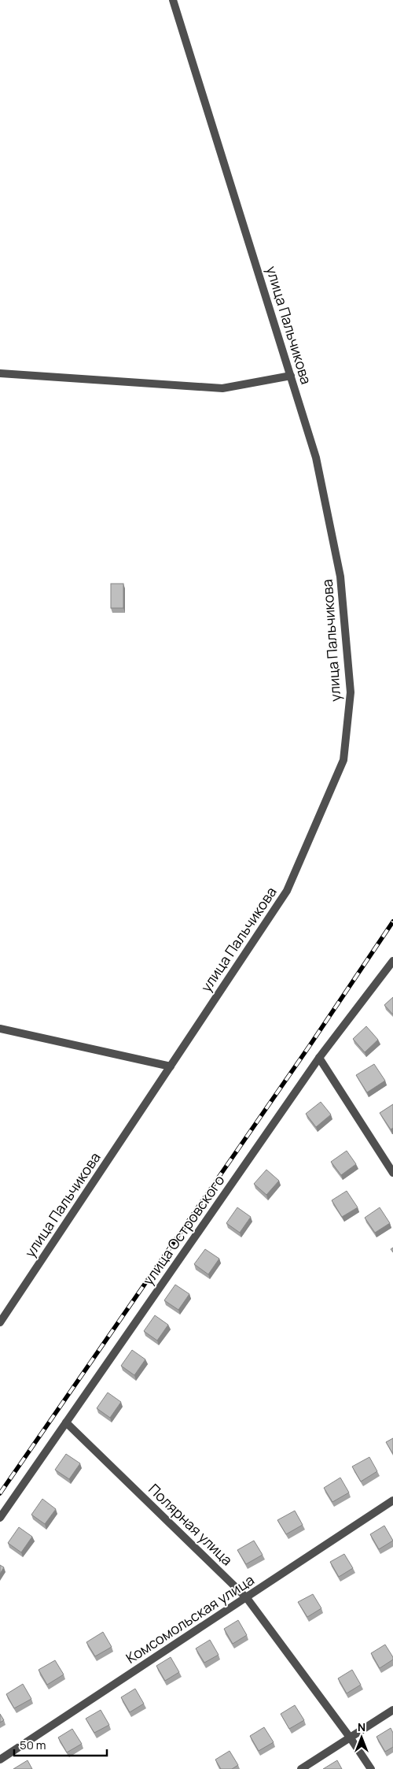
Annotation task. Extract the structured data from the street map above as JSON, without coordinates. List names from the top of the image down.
{
  "streets": {
    "street": [
      "улица Пальчикова",
      "улица Островского",
      "Полярная улица",
      "Комсомольская улица"
    ]
  },
  "crossings": [
    ["улица Островского", "Полярная улица"],
    ["Полярная улица", "Комсомольская улица"]
  ],
  "scale_bar": "50 m",
  "north": "top"
}
